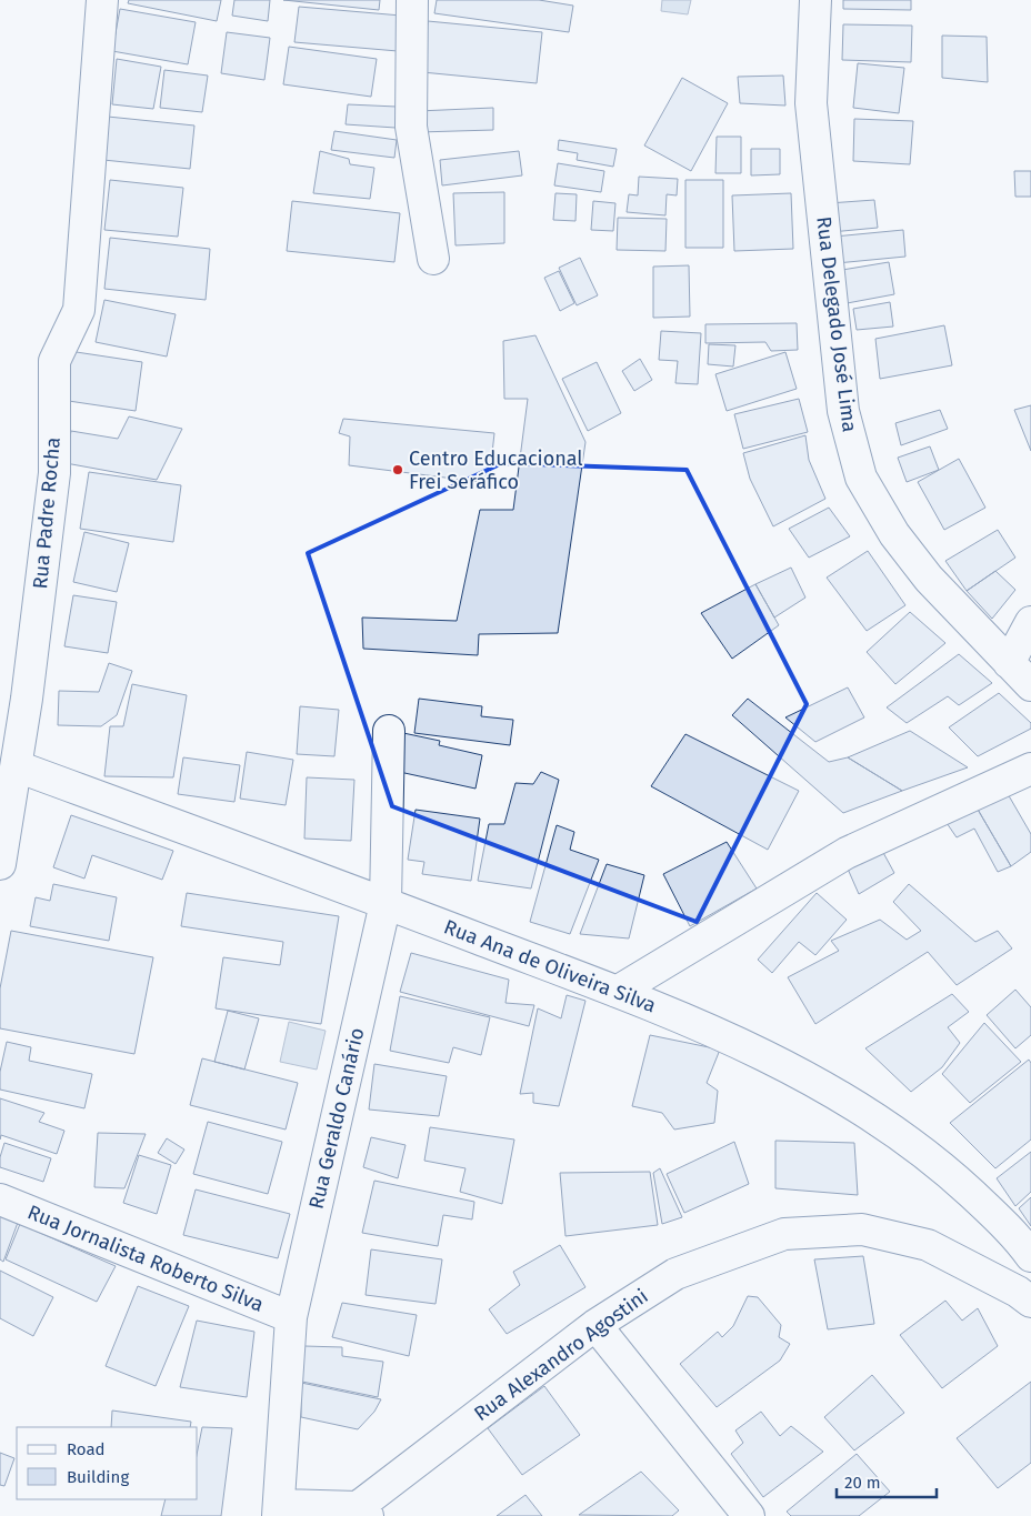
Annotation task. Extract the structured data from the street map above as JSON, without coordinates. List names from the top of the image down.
{
  "streets": {
    "main road": [
      "Rua Delegado José Lima",
      "Rua Padre Rocha",
      "Rua Ana de Oliveira Silva",
      "Rua Geraldo Canário",
      "Rua Jornalista Roberto Silva",
      "Rua Alexandro Agostini"
    ]
  },
  "crossings": [
    ["Rua Padre Rocha", "Rua Ana de Oliveira Silva"],
    ["Rua Ana de Oliveira Silva", "Rua Geraldo Canário"],
    ["Rua Geraldo Canário", "Rua Jornalista Roberto Silva"]
  ],
  "places": ["Centro Educacional Frei Seráfico"],
  "legend": ["Road", "Building"],
  "scale_bar": "20 m"
}
